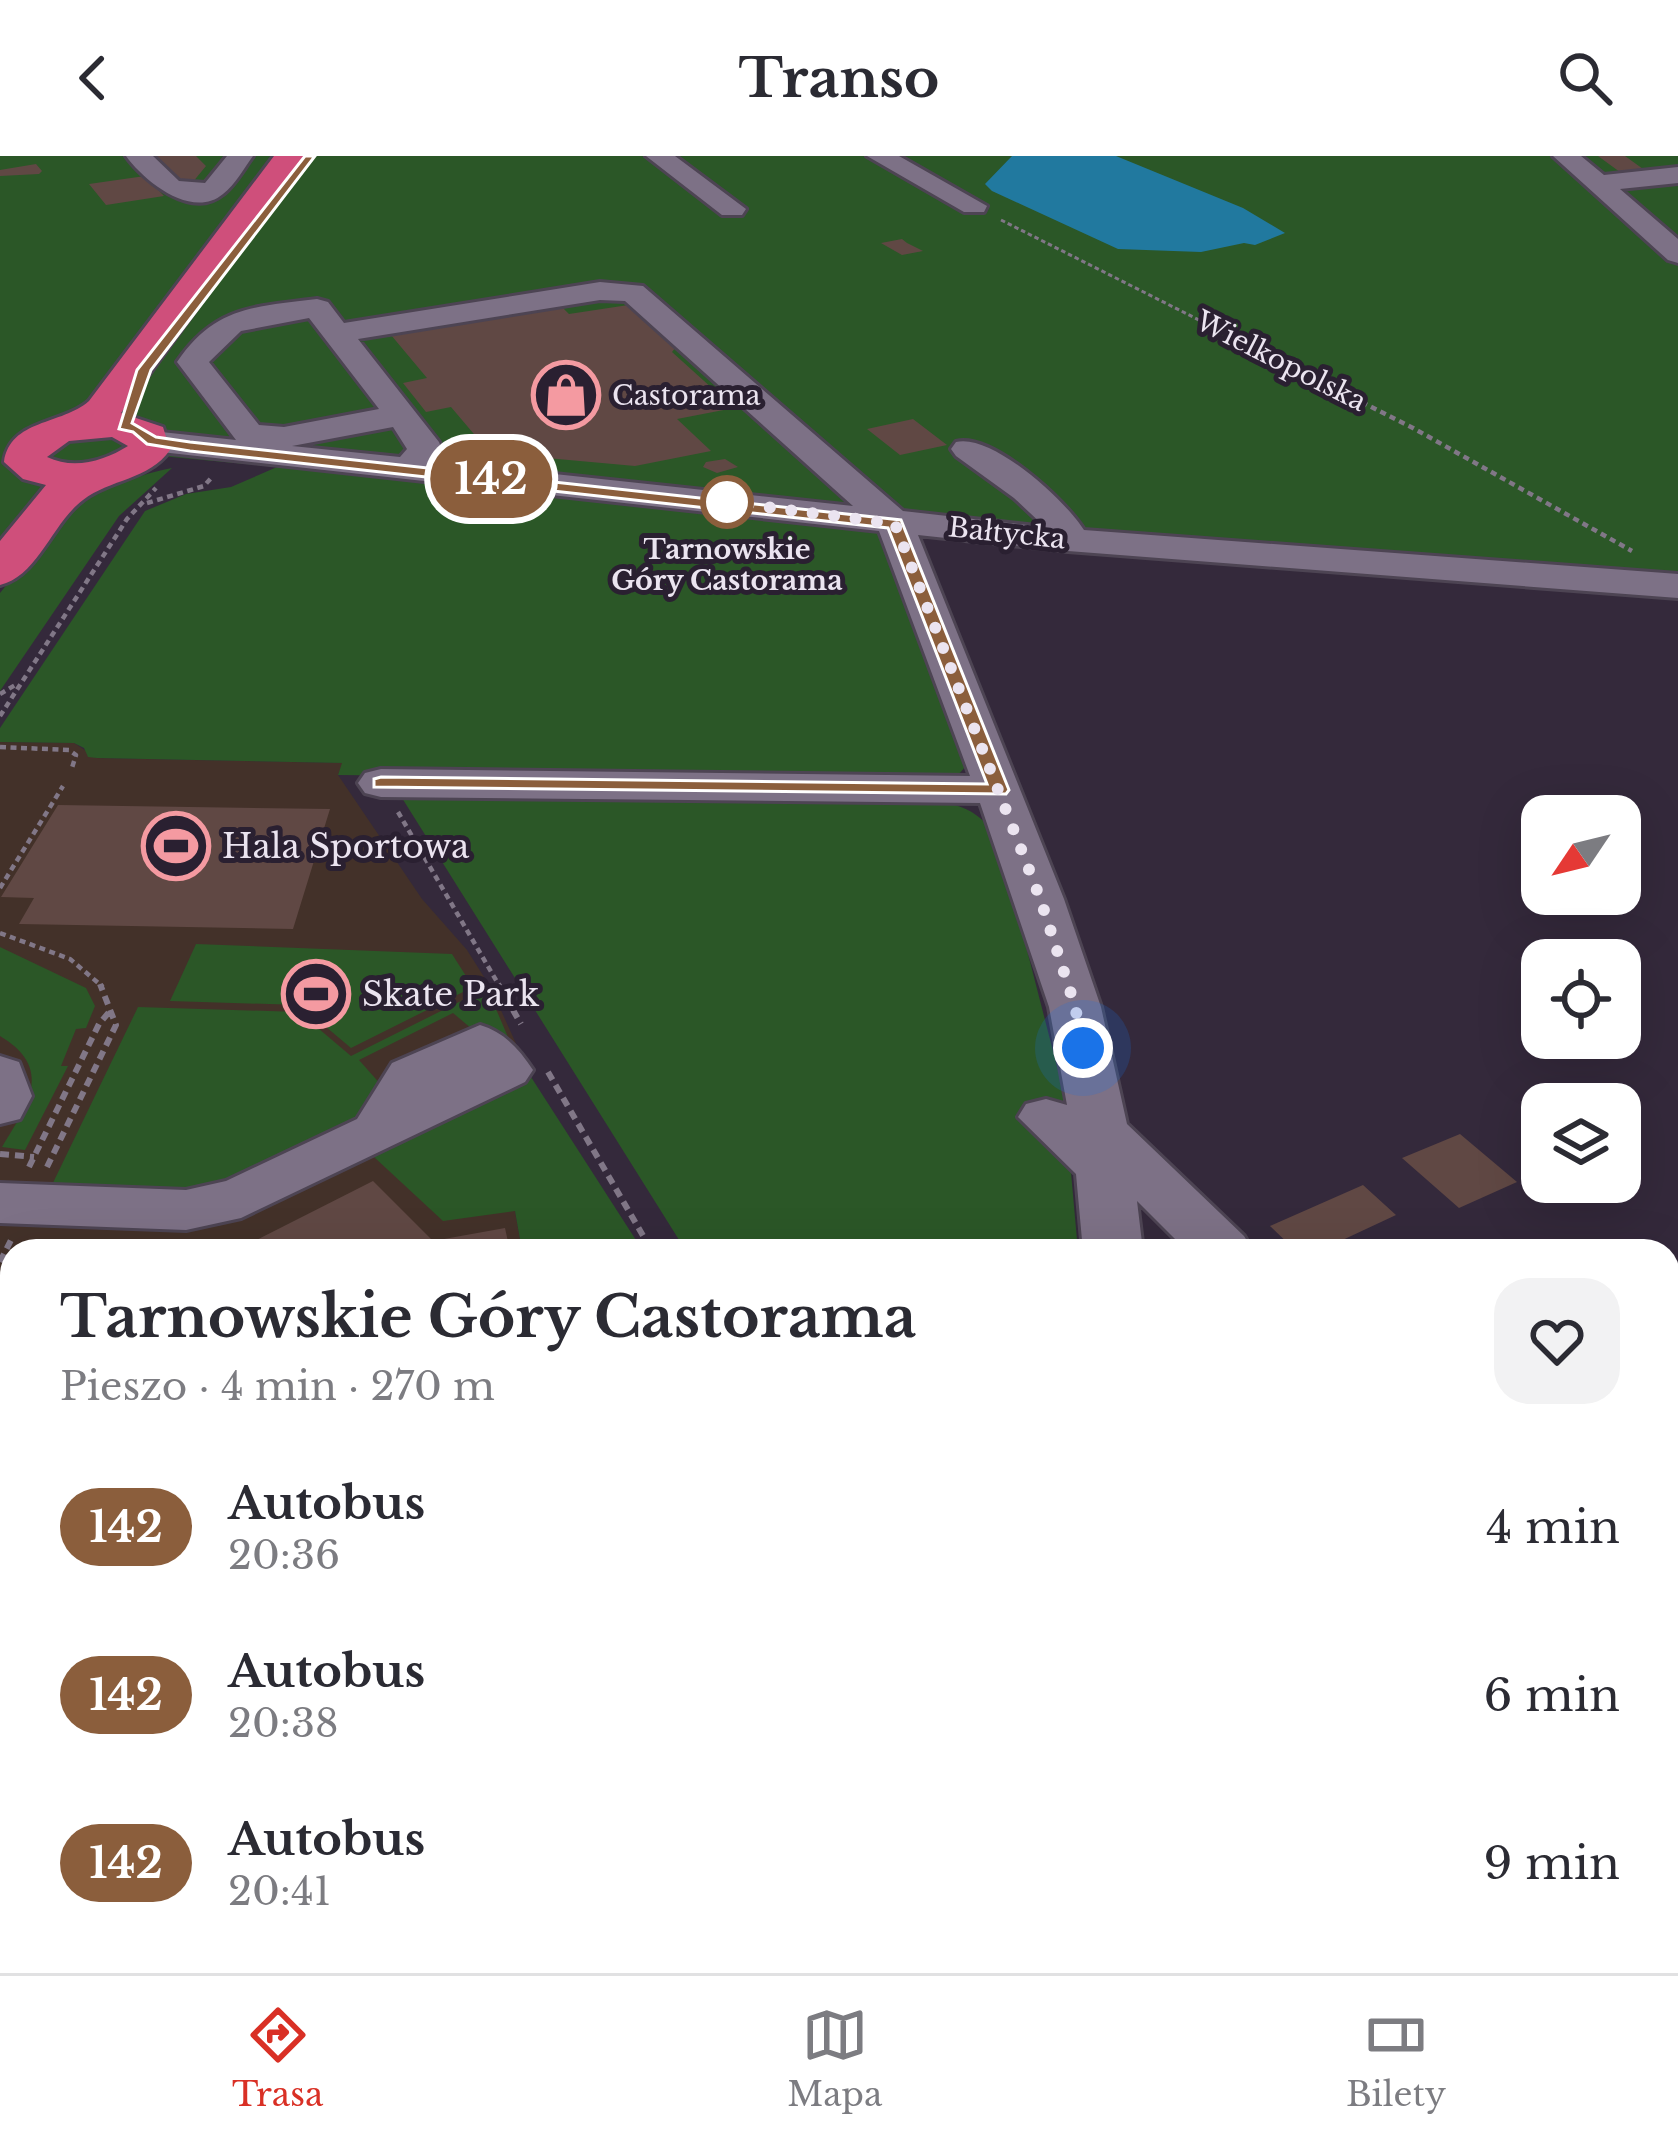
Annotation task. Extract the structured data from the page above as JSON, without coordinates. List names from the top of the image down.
{
  "streets": {
    "street": ["Bałtycka"],
    "path": ["Wielkopolska"]
  },
  "places": {
    "shop": ["Castorama"],
    "other": ["Tarnowskie Góry Castorama"],
    "sports": ["Hala Sportowa", "Skate Park"]
  },
  "lines": ["bus line 142"],
  "north": "bottom left",
  "page": {
    "header": "Transo",
    "on_map": "142",
    "heading": ["Tarnowskie Góry Castorama", "Pieszo · 4 min · 270 m"],
    "list": [
      {
        "mark": "142",
        "name": "Autobus",
        "note": "20:36",
        "value": "4 min"
      },
      {
        "mark": "142",
        "name": "Autobus",
        "note": "20:38",
        "value": "6 min"
      },
      {
        "mark": "142",
        "name": "Autobus",
        "note": "20:41",
        "value": "9 min"
      }
    ],
    "tabs": ["Trasa", "Mapa", "Bilety"]
  }
}
